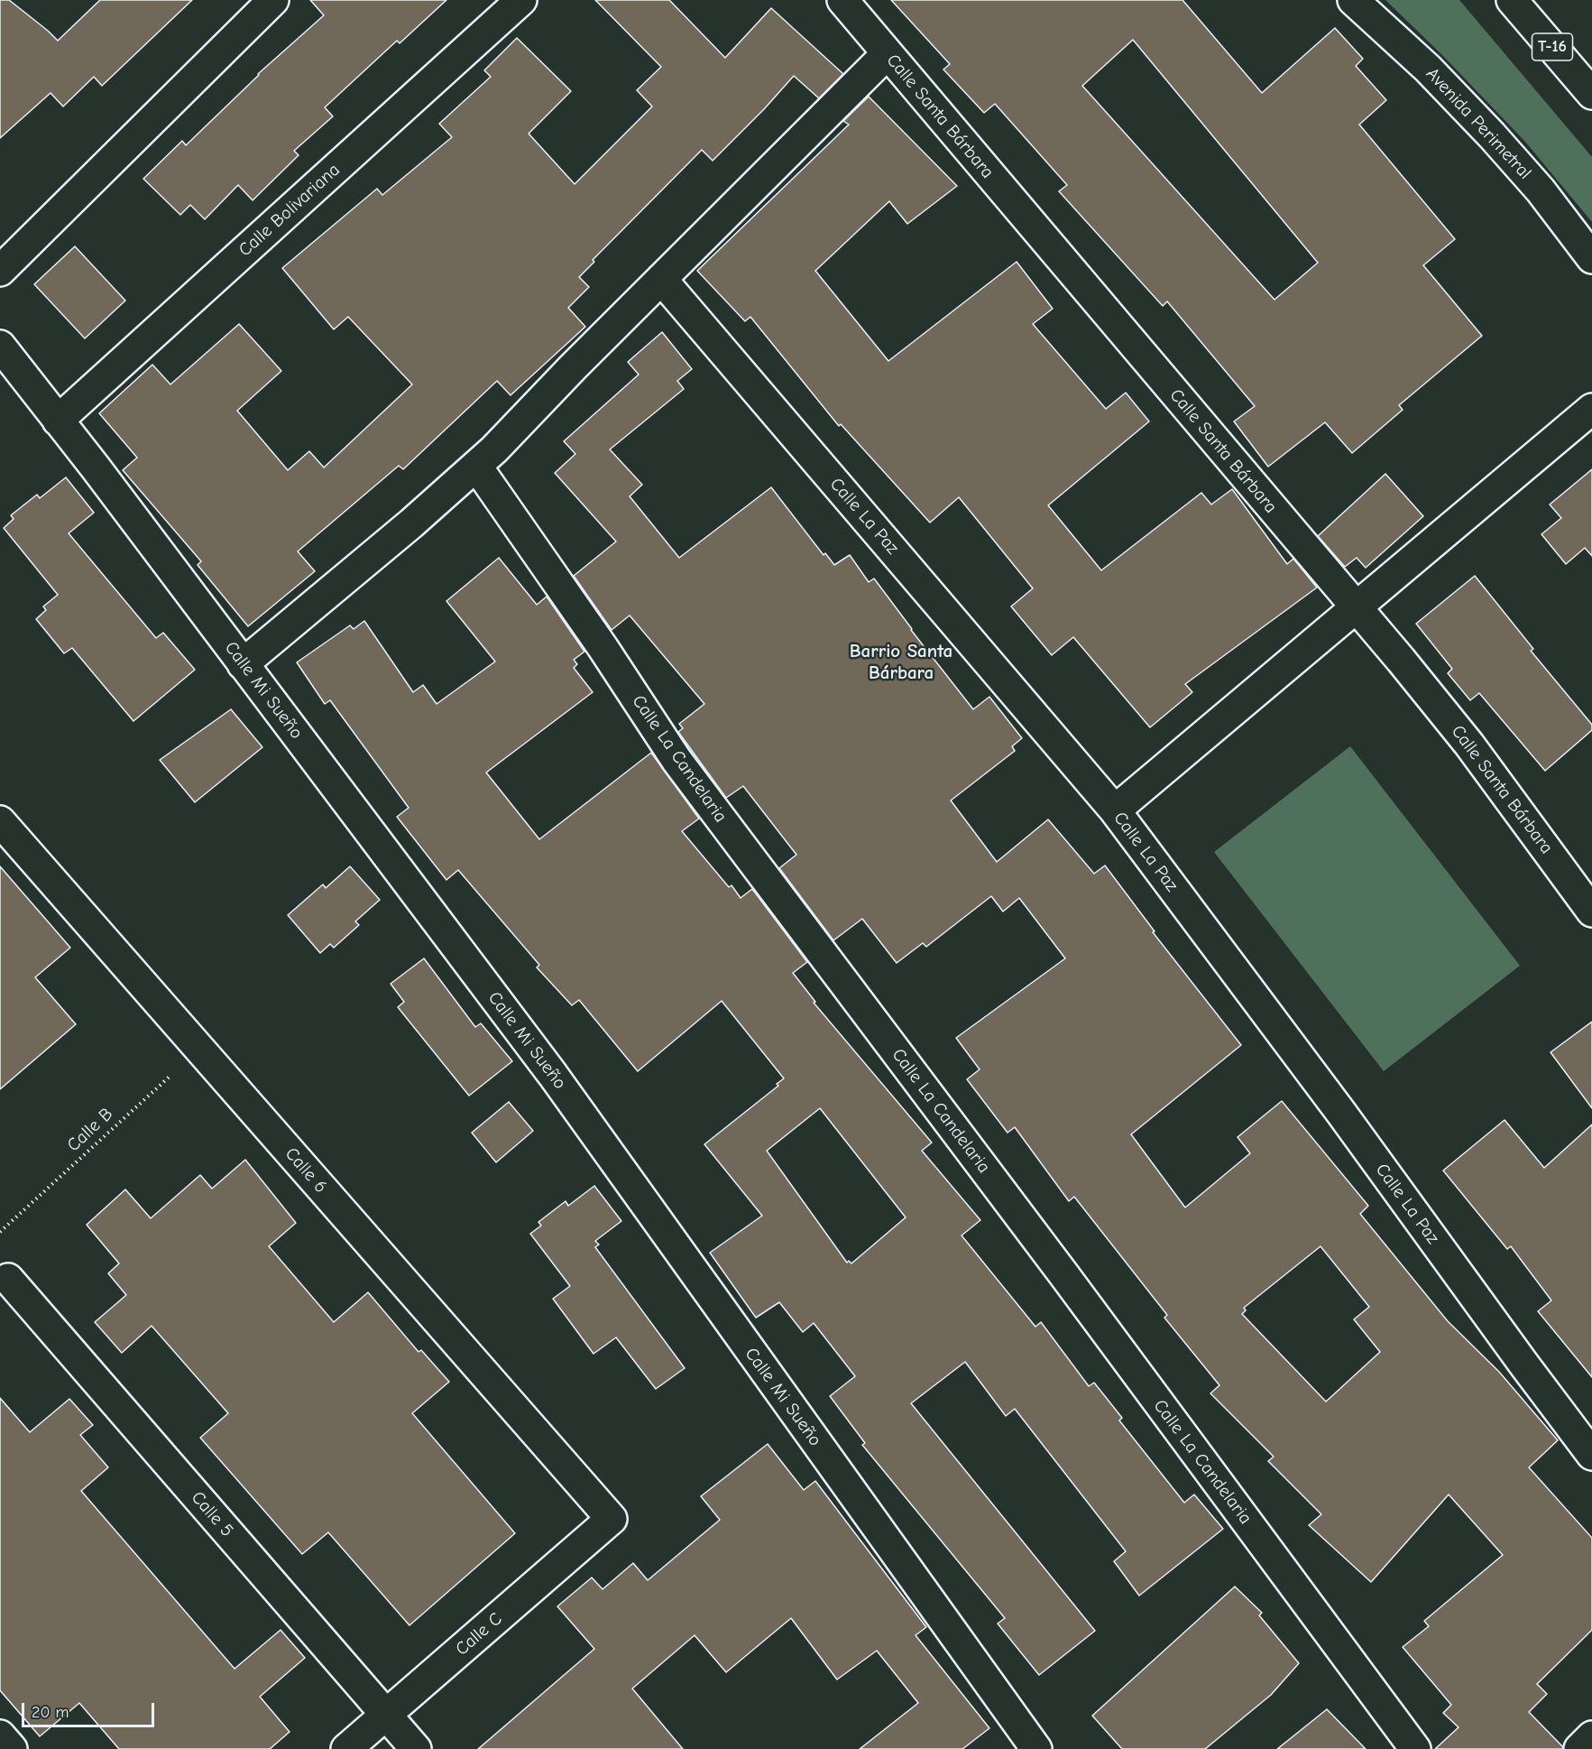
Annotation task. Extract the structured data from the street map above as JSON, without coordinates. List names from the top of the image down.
{
  "streets": {
    "main road": [
      "T-16",
      "Calle Santa Bárbara",
      "Avenida Perimetral",
      "Calle Bolivariana",
      "Calle La Paz",
      "Calle Mi Sueño",
      "Calle La Candelaria",
      "Calle 6",
      "Calle 5",
      "Calle C"
    ],
    "path": ["Calle B"]
  },
  "crossings": [
    ["Calle Bolivariana", "Calle Mi Sueño"],
    ["Calle B", "Calle 6"],
    ["Calle 6", "Calle C"],
    ["Calle 5", "Calle C"]
  ],
  "districts": ["Barrio Santa Bárbara"],
  "scale_bar": "20 m"
}
